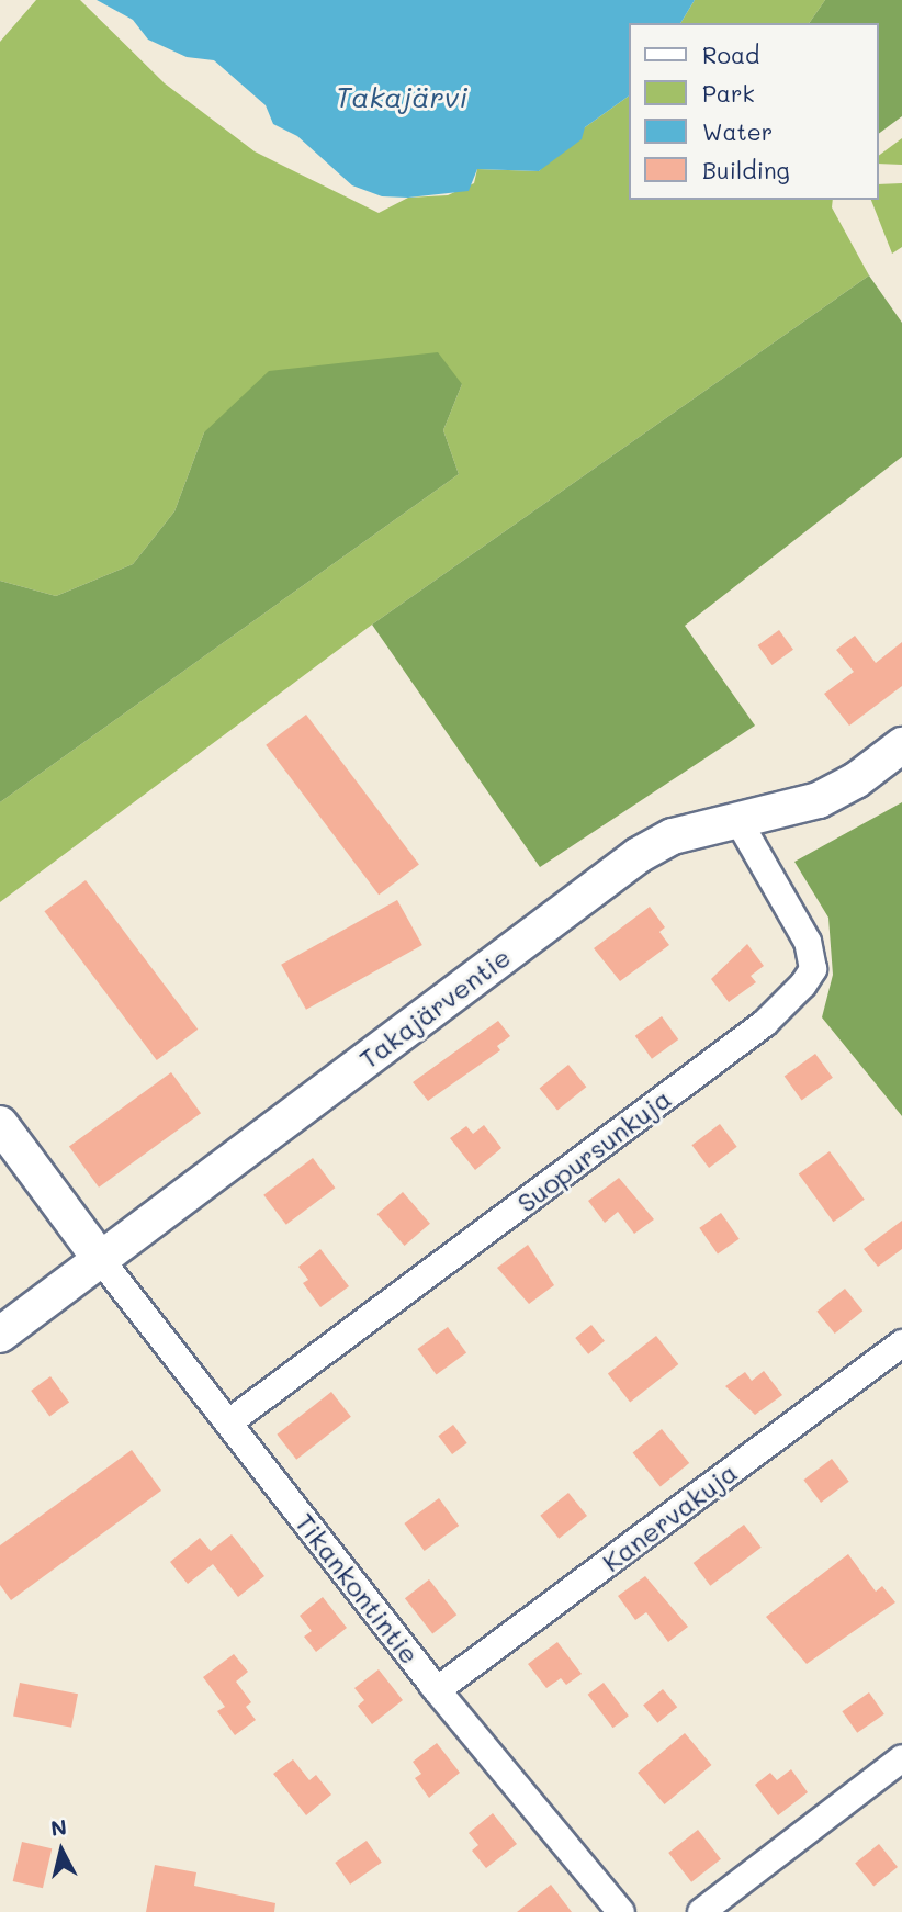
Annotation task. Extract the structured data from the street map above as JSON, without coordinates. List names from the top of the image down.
{
  "streets": {
    "street": [
      "Takajärventie",
      "Suopursunkuja",
      "Kanervakuja",
      "Tikankontintie"
    ]
  },
  "crossings": [
    ["Takajärventie", "Suopursunkuja"],
    ["Takajärventie", "Tikankontintie"],
    ["Suopursunkuja", "Tikankontintie"],
    ["Kanervakuja", "Tikankontintie"]
  ],
  "water": ["Takajärvi"],
  "legend": [
    "Road",
    "Park",
    "Water",
    "Building"
  ],
  "north": "top"
}
